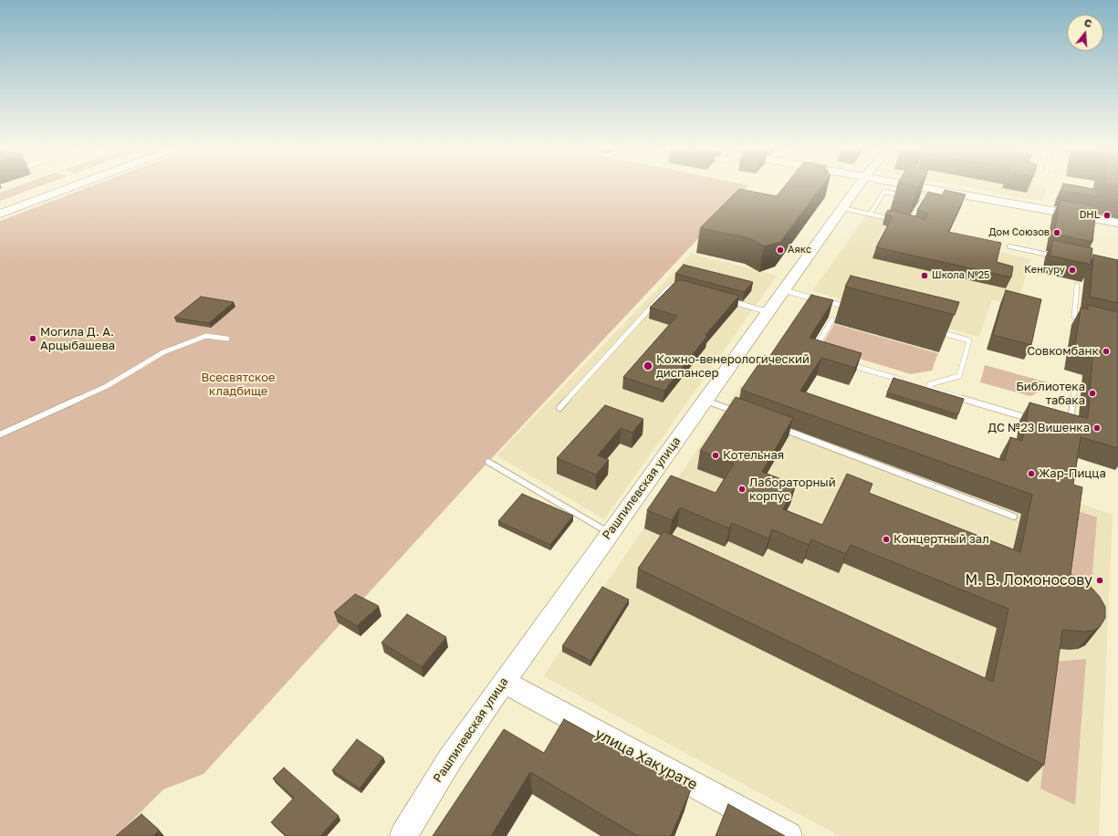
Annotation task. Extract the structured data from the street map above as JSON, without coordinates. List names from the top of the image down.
{
  "streets": {
    "street": ["Рашпилевская улица", "улица Хакурате"]
  },
  "crossings": [
    ["Рашпилевская улица", "улица Хакурате"]
  ],
  "parks": ["Всесвятское кладбище"],
  "places": [
    "DHL",
    "Дом Союзов",
    "Аякс",
    "Кенгуру",
    "Школа №25",
    "Могила Д. А. Арцыбашева",
    "Совкомбанк",
    "Кожно-венерологический диспансер",
    "Библиотека табака",
    "ДС №23 Вишенка",
    "Котельная",
    "Жар-Пицца",
    "Лабораторный корпус",
    "Концертный зал",
    "М. В. Ломоносову"
  ],
  "north": "top"
}
